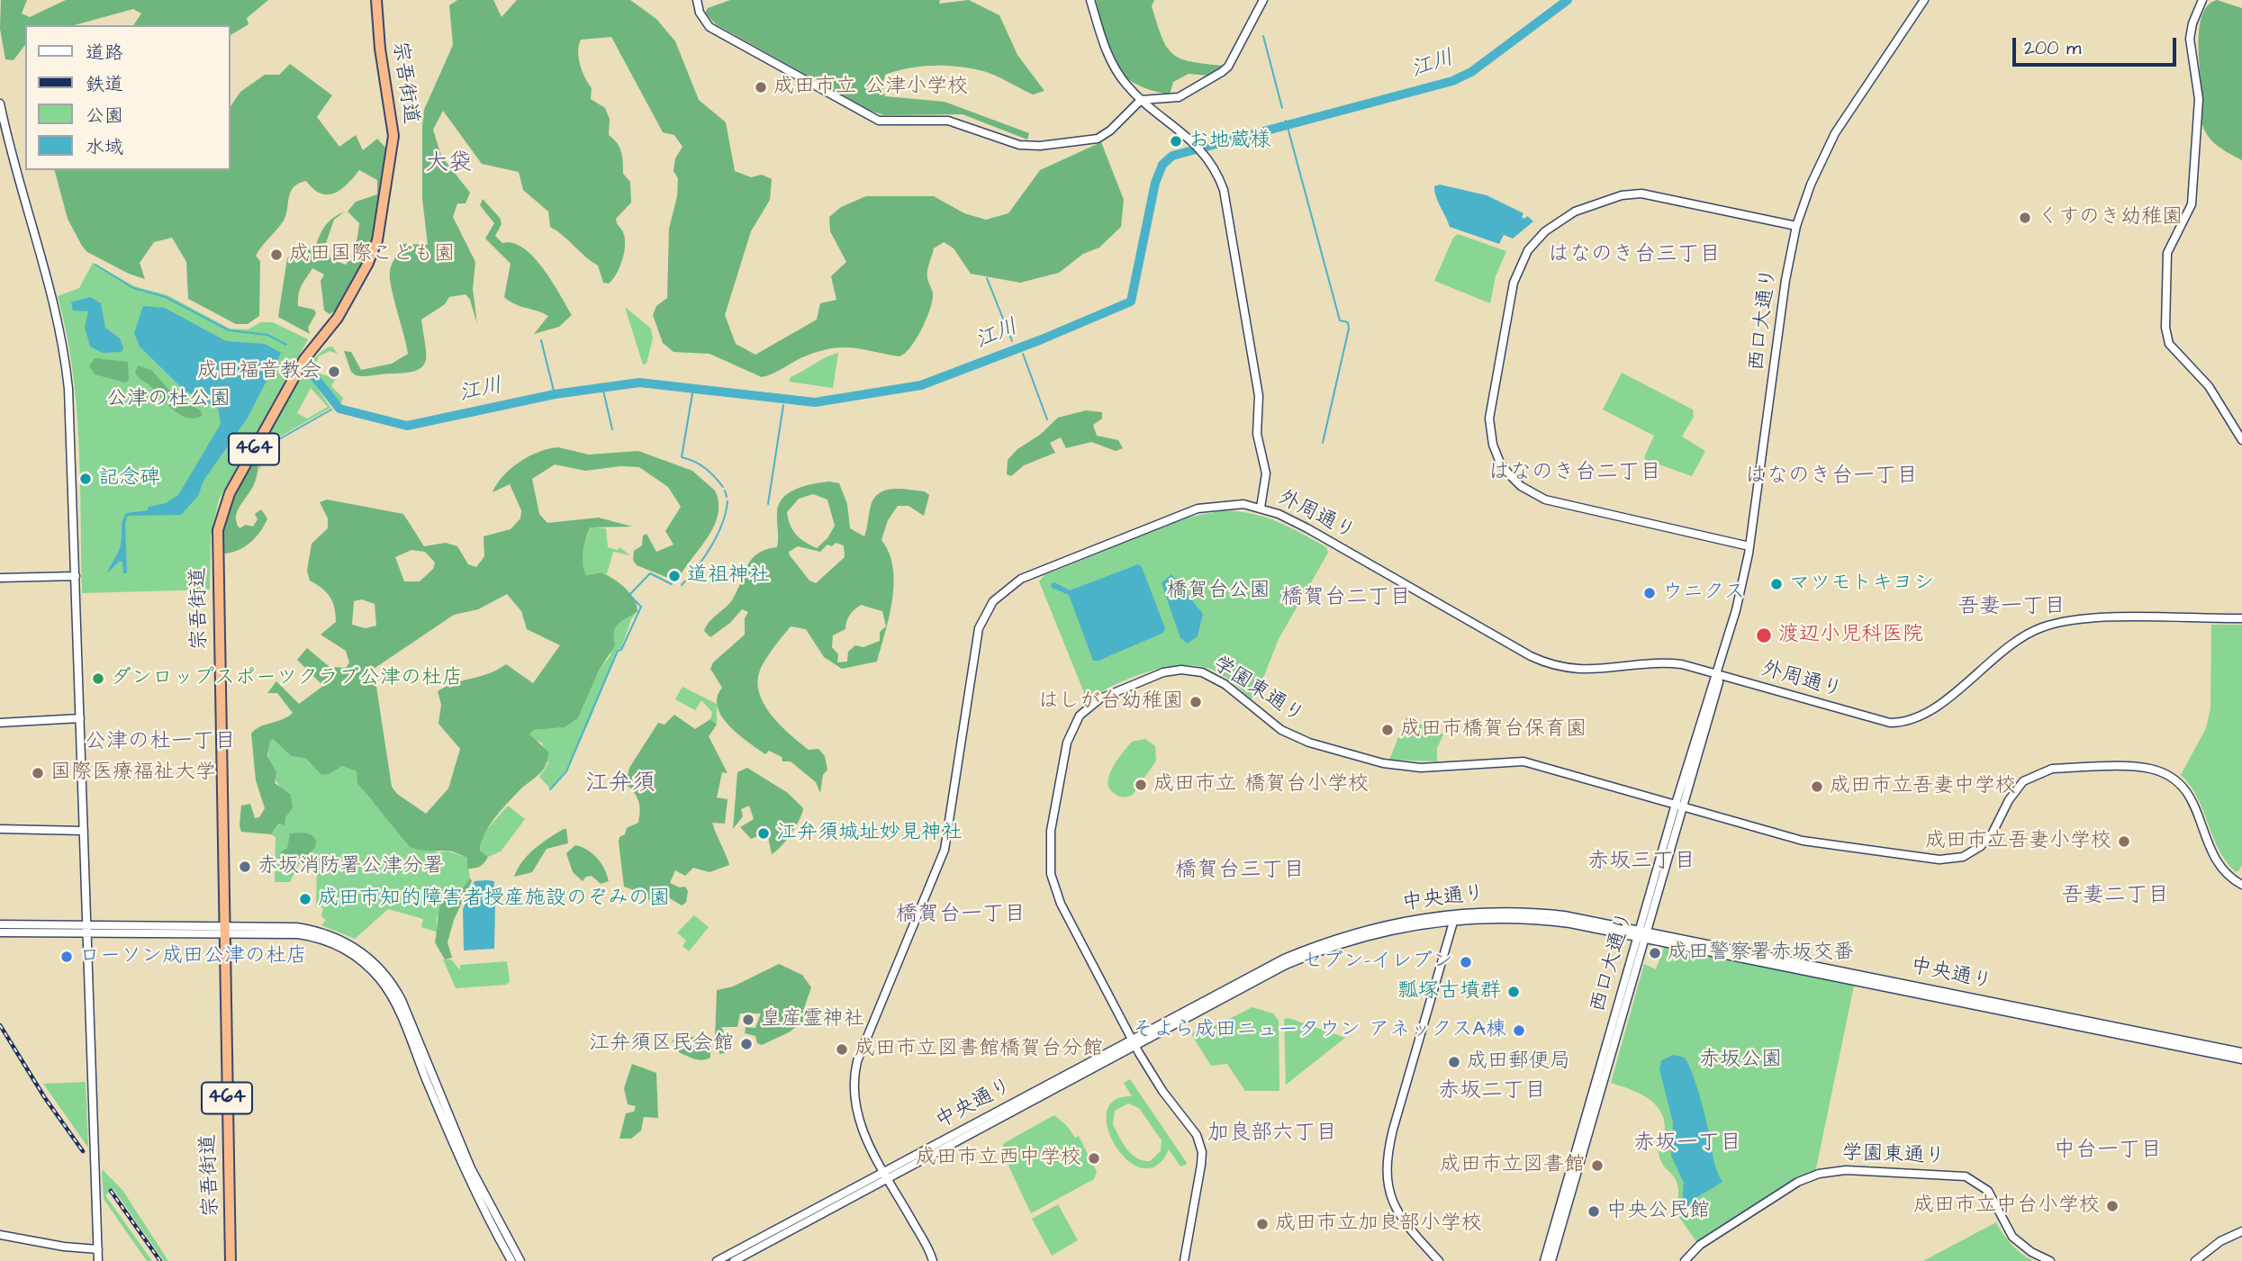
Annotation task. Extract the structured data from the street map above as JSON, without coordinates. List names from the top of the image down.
{
  "streets": {
    "highway": ["宗吾街道", "464"],
    "street": [
      "西口大通り",
      "外周通り",
      "学園東通り",
      "中央通り"
    ]
  },
  "crossings": [
    ["西口大通り", "外周通り"],
    ["西口大通り", "学園東通り"],
    ["西口大通り", "中央通り"],
    ["外周通り", "中央通り"],
    ["学園東通り", "中央通り"]
  ],
  "districts": [
    "大袋",
    "はなのき台三丁目",
    "はなのき台二丁目",
    "はなのき台一丁目",
    "橋賀台二丁目",
    "吾妻一丁目",
    "公津の杜一丁目",
    "江弁須",
    "赤坂三丁目",
    "橋賀台三丁目",
    "吾妻二丁目",
    "橋賀台一丁目",
    "赤坂二丁目",
    "加良部六丁目",
    "赤坂一丁目",
    "中台一丁目"
  ],
  "water": ["江川"],
  "parks": ["公津の杜公園", "橋賀台公園", "赤坂公園"],
  "places": [
    "成田市立 公津小学校",
    "お地蔵様",
    "くすのき幼稚園",
    "成田国際こども園",
    "成田福音教会",
    "記念碑",
    "道祖神社",
    "マツモトキヨシ",
    "ウニクス",
    "渡辺小児科医院",
    "ダンロップスポーツクラブ公津の杜店",
    "はしが台幼稚園",
    "成田市橋賀台保育園",
    "国際医療福祉大学",
    "成田市立 橋賀台小学校",
    "成田市立吾妻中学校",
    "江弁須城址妙見神社",
    "成田市立吾妻小学校",
    "赤坂消防署公津分署",
    "成田市知的障害者授産施設のぞみの園",
    "成田警察署赤坂交番",
    "ローソン成田公津の杜店",
    "セブン-イレブン",
    "瓢塚古墳群",
    "皇産霊神社",
    "そよら成田ニュータウン アネックスA棟",
    "江弁須区民会館",
    "成田市立図書館橋賀台分館",
    "成田郵便局",
    "成田市立西中学校",
    "成田市立図書館",
    "成田市立中台小学校",
    "中央公民館",
    "成田市立加良部小学校"
  ],
  "legend": [
    "道路",
    "鉄道",
    "公園",
    "水域"
  ],
  "scale_bar": "200 m"
}
